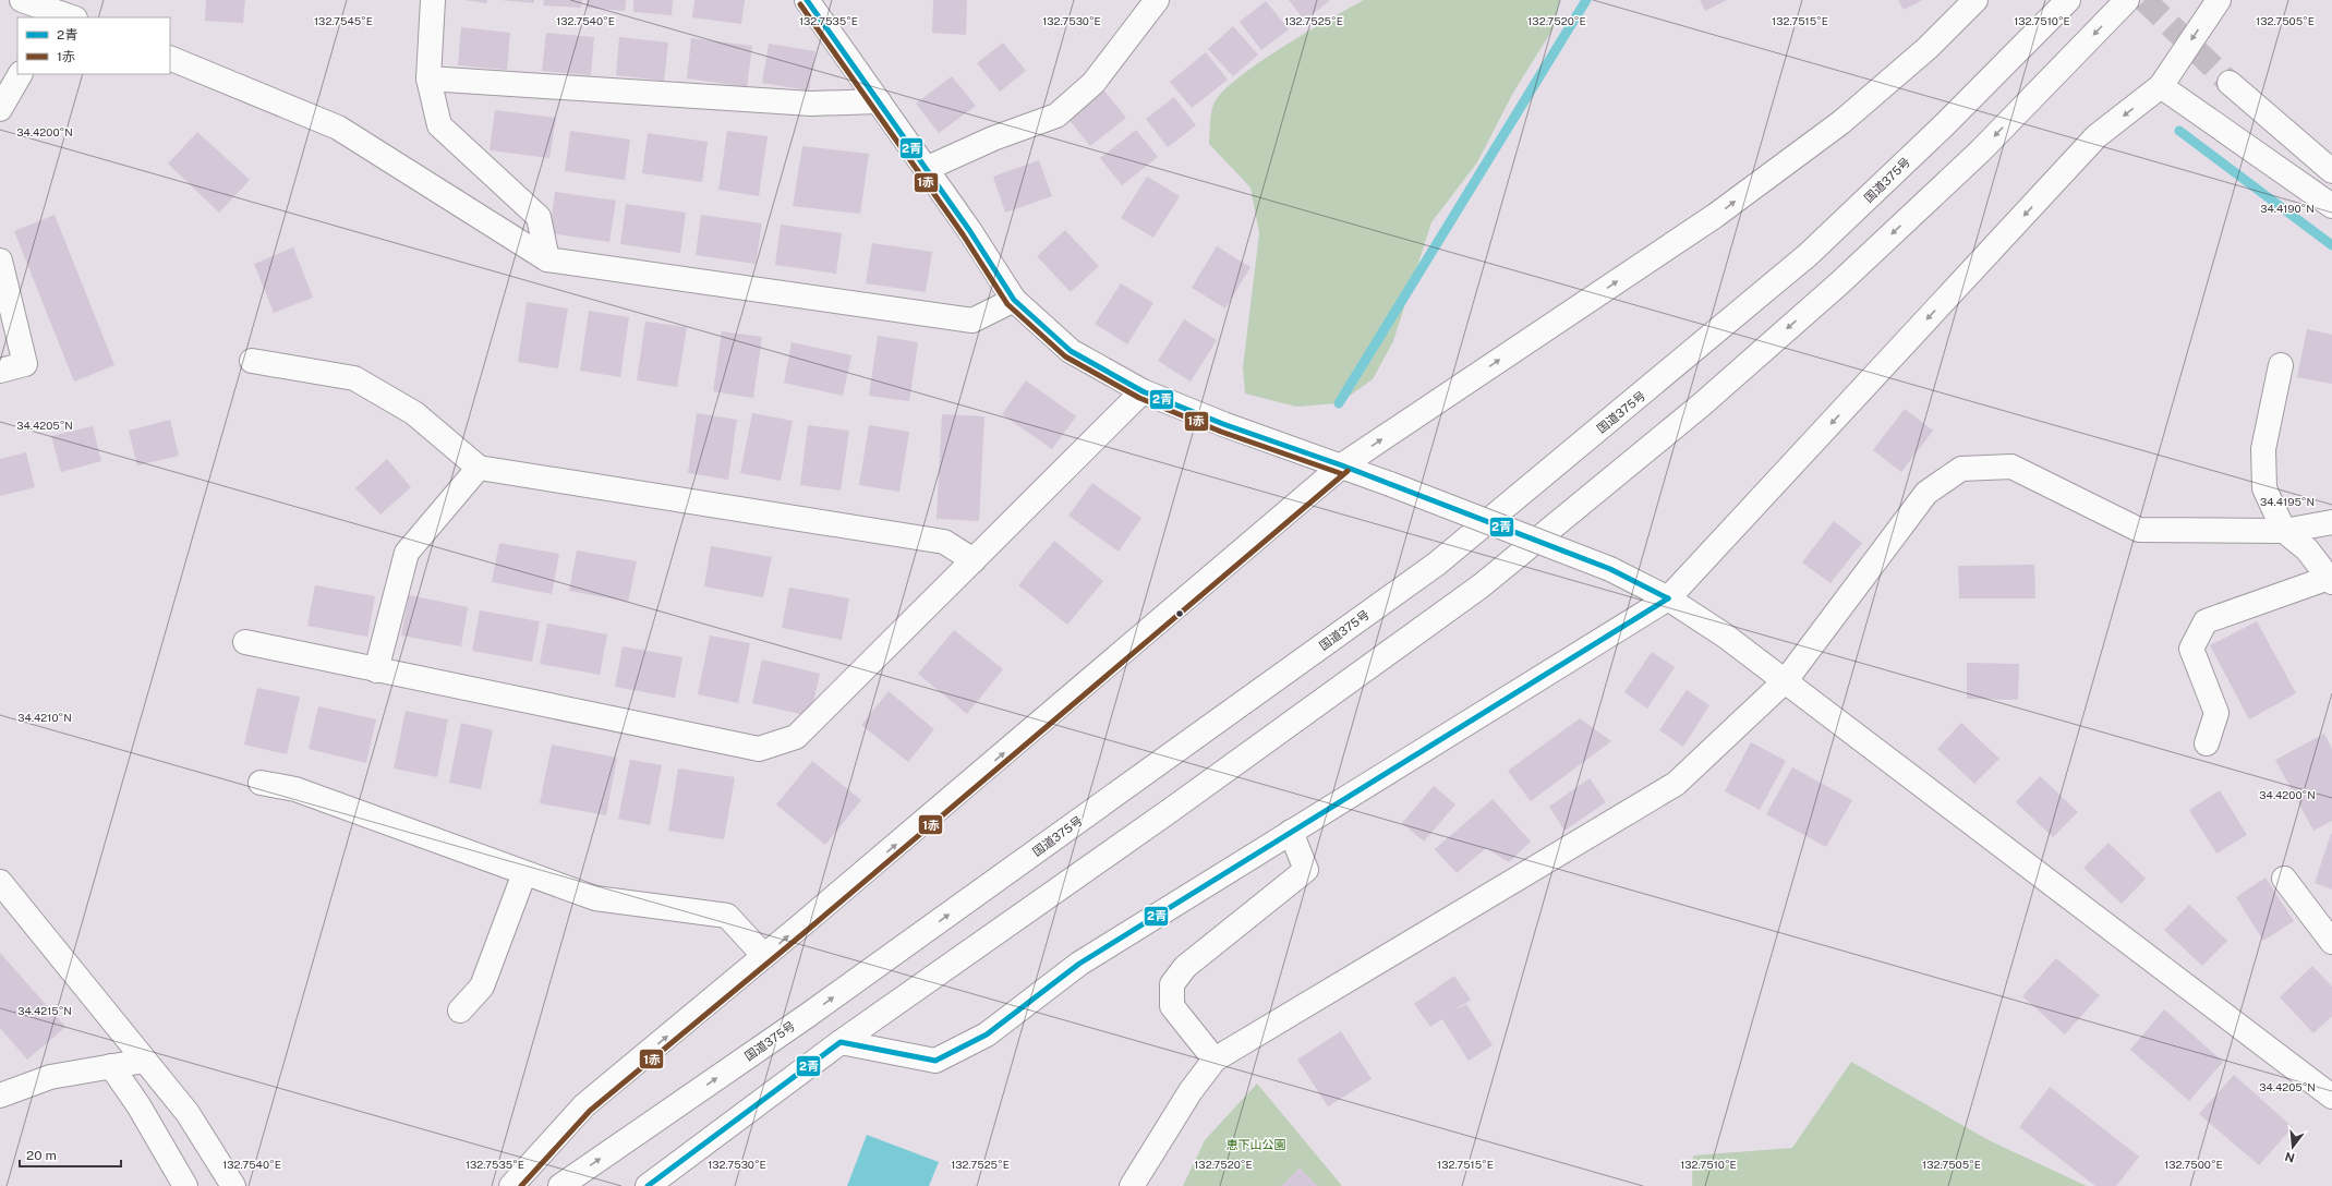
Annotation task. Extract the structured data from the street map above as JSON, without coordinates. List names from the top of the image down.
{
  "streets": {
    "main road": ["国道375号"]
  },
  "parks": ["恵下山公園"],
  "lines": ["transit line 2青", "transit line 1赤"],
  "legend": ["2青", "1赤"],
  "scale_bar": "20 m",
  "north": "bottom",
  "coordinates": [
    "132.7545°E",
    "132.7540°E",
    "132.7535°E",
    "132.7530°E",
    "132.7525°E",
    "132.7520°E",
    "132.7515°E",
    "132.7510°E",
    "132.7505°E",
    "34.4200°N",
    "34.4190°N",
    "34.4205°N",
    "34.4195°N",
    "34.4210°N",
    "34.4215°N",
    "132.7500°E"
  ]
}
